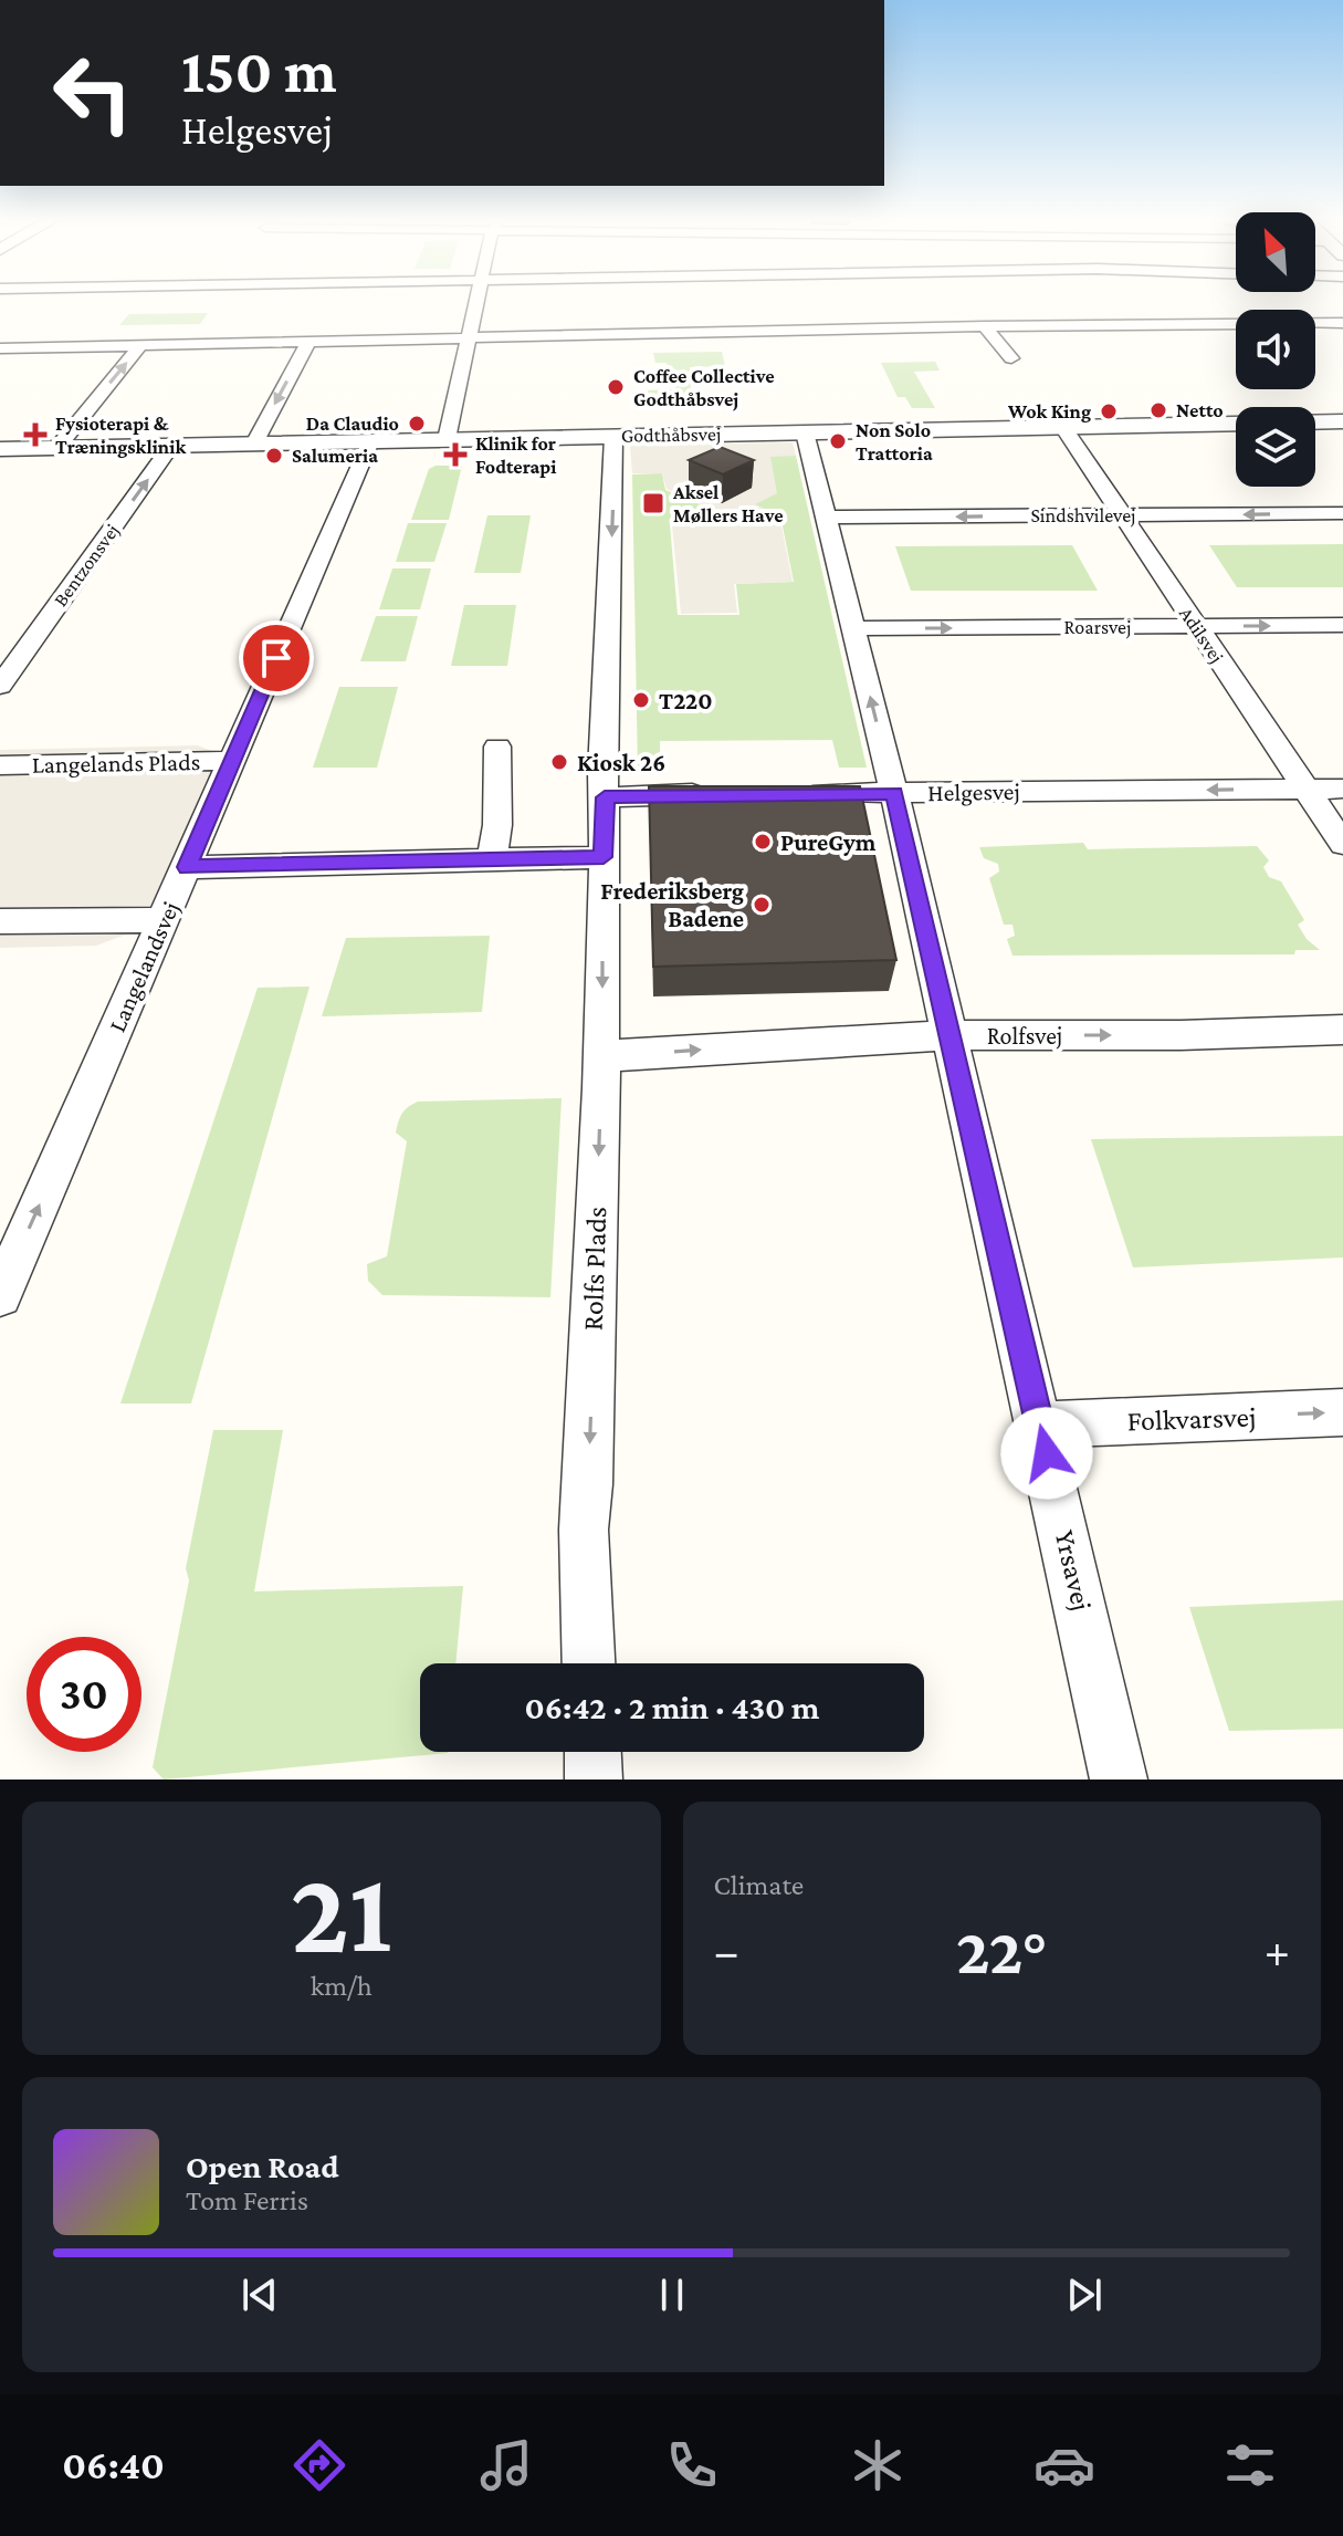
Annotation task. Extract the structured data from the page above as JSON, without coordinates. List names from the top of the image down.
{
  "streets": {
    "street": [
      "Godthåbsvej",
      "Sindshvilevej",
      "Bentzonsvej",
      "Roarsvej",
      "Adilsvej",
      "Langelands Plads",
      "Helgesvej",
      "Langelandsvej",
      "Rolfsvej",
      "Rolfs Plads",
      "Folkvarsvej",
      "Yrsavej"
    ]
  },
  "crossings": [
    ["Godthåbsvej", "Bentzonsvej"],
    ["Godthåbsvej", "Adilsvej"],
    ["Godthåbsvej", "Langelandsvej"],
    ["Sindshvilevej", "Adilsvej"],
    ["Roarsvej", "Adilsvej"],
    ["Adilsvej", "Helgesvej"],
    ["Langelands Plads", "Langelandsvej"],
    ["Helgesvej", "Yrsavej"],
    ["Rolfsvej", "Rolfs Plads"],
    ["Rolfsvej", "Yrsavej"],
    ["Folkvarsvej", "Yrsavej"]
  ],
  "one_way": [
    "Bentzonsvej",
    "Roarsvej",
    "Helgesvej",
    "Langelandsvej",
    "Rolfsvej",
    "Rolfs Plads",
    "Folkvarsvej"
  ],
  "places": {
    "other": [
      "Coffee Collective Godthåbsvej",
      "Netto",
      "Wok King",
      "Da Claudio",
      "Non Solo Trattoria",
      "Salumeria",
      "T220",
      "Kiosk 26",
      "PureGym",
      "Frederiksberg Badene"
    ],
    "health": ["Fysioterapi & Træningsklinik", "Klinik for Fodterapi"],
    "transit": ["Aksel Møllers Have"]
  },
  "north": "top left",
  "page": {
    "turn": ["150 m", "Helgesvej"],
    "limit": "30",
    "trip": "06:42 · 2 min · 430 m",
    "tile": [
      ["21", "km/h"],
      "Climate"
    ],
    "heat": ["−", "22°", "+"],
    "song": ["Open Road", "Tom Ferris"],
    "tabs": "06:40"
  }
}
